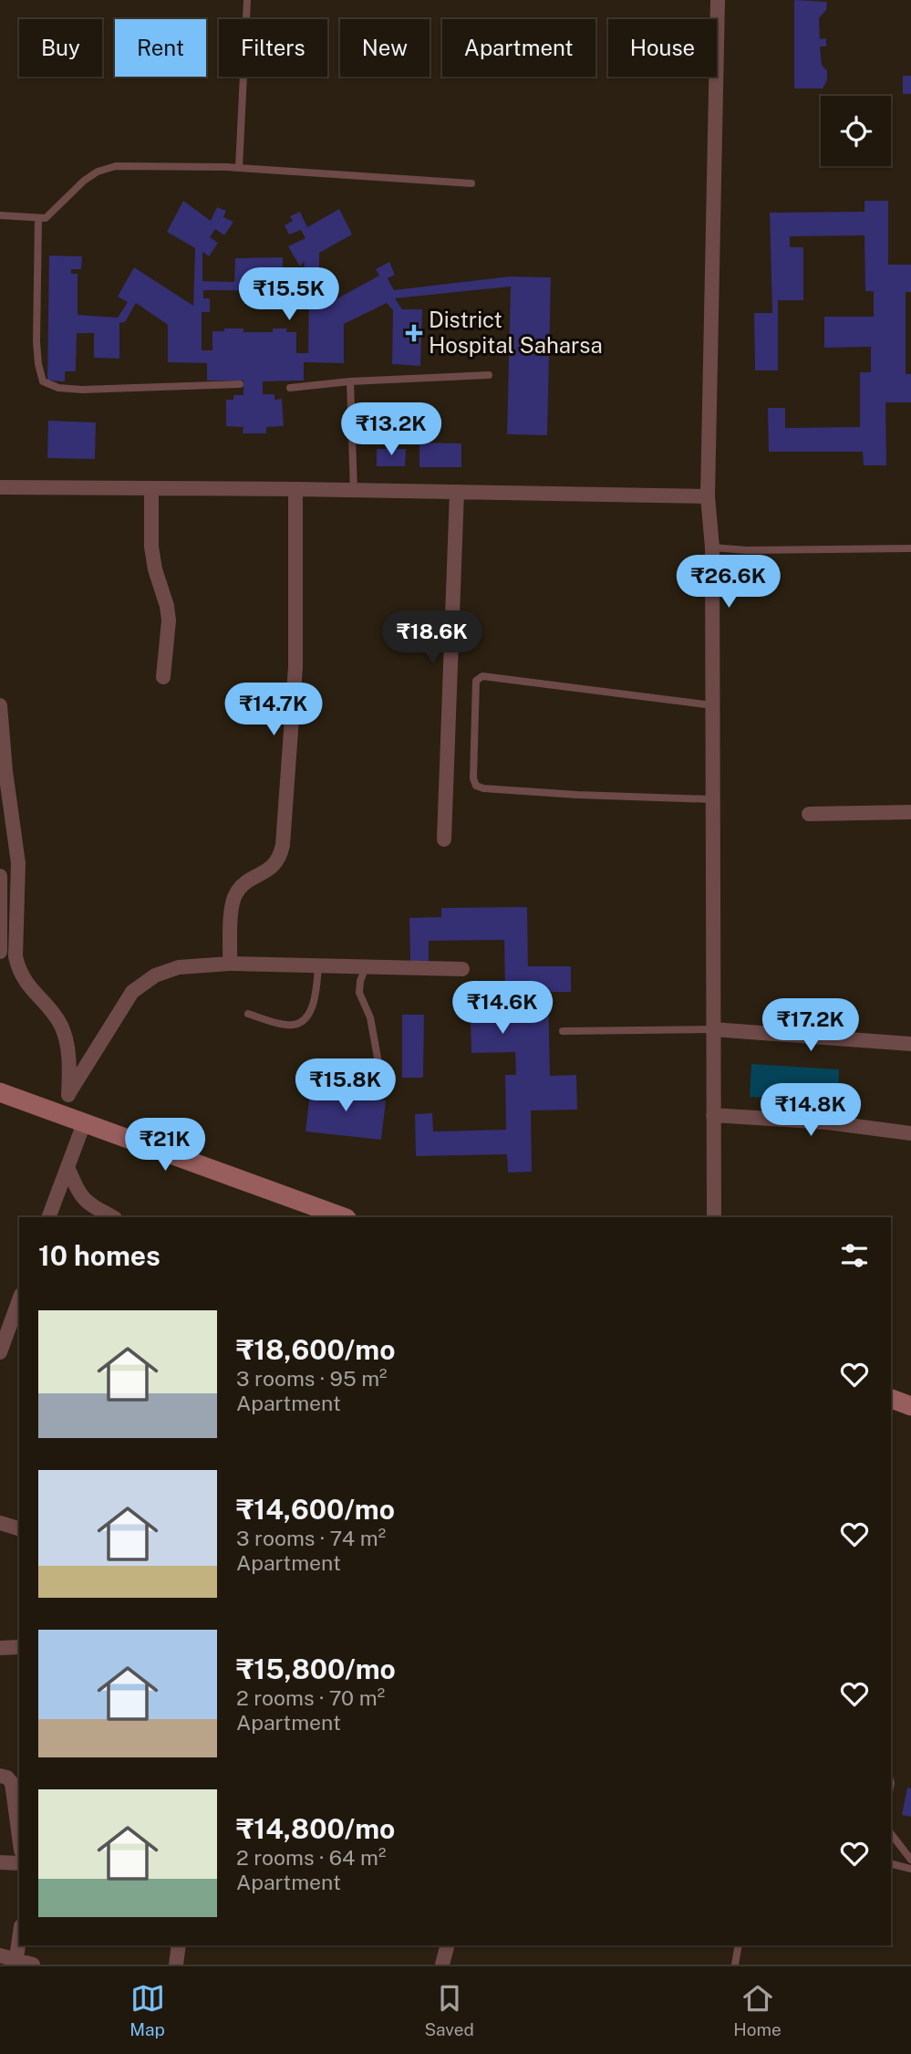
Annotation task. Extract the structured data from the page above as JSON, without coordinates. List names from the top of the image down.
{
  "places": {
    "health": ["District Hospital Saharsa"]
  },
  "page": {
    "chip": [
      "Buy",
      "Rent",
      "Filters",
      "New",
      "Apartment",
      "House"
    ],
    "price": [
      "₹15.5K",
      "₹13.2K",
      "₹26.6K",
      "₹18.6K",
      "₹14.7K",
      "₹14.6K",
      "₹17.2K",
      "₹15.8K",
      "₹14.8K",
      "₹21K"
    ],
    "heading": "10 homes",
    "list": [
      {
        "name": "₹18,600/mo",
        "note": "3 rooms · 95 m² · Apartment"
      },
      {
        "name": "₹14,600/mo",
        "note": "3 rooms · 74 m² · Apartment"
      },
      {
        "name": "₹15,800/mo",
        "note": "2 rooms · 70 m² · Apartment"
      },
      {
        "name": "₹14,800/mo",
        "note": "2 rooms · 64 m² · Apartment"
      }
    ],
    "tabs": ["Map", "Saved", "Home"]
  }
}
